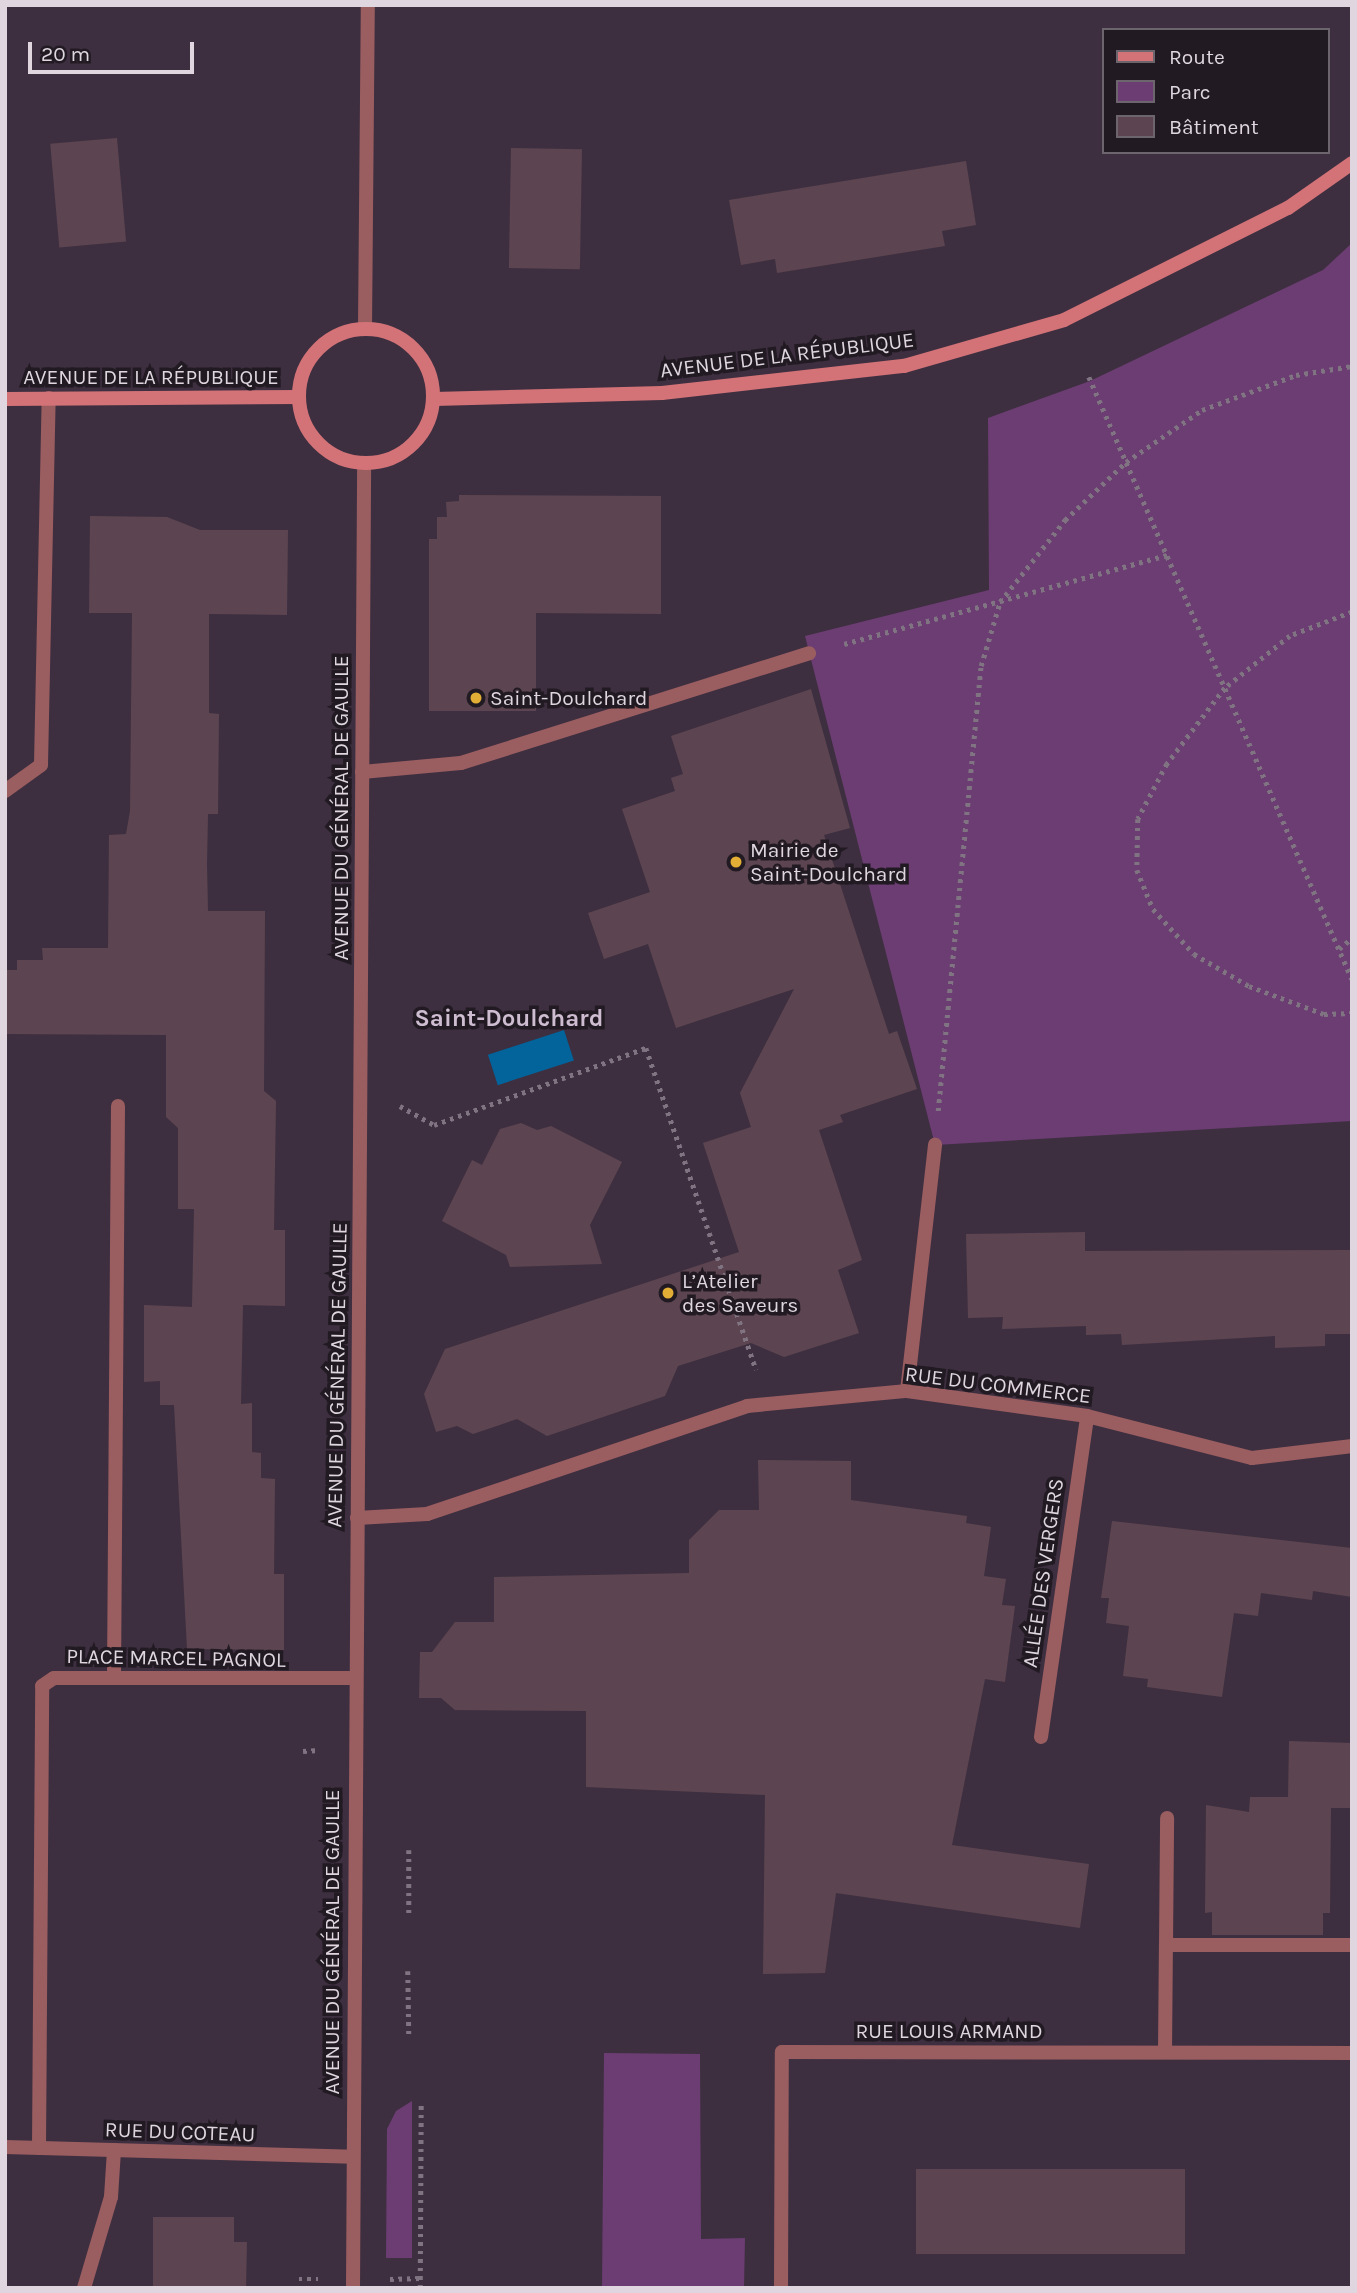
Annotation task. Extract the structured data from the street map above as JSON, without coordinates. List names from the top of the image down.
{
  "streets": {
    "street": [
      "AVENUE DE LA RÉPUBLIQUE",
      "AVENUE DU GÉNÉRAL DE GAULLE",
      "RUE DU COMMERCE",
      "ALLÉE DES VERGERS",
      "PLACE MARCEL PAGNOL",
      "RUE LOUIS ARMAND",
      "RUE DU COTEAU"
    ]
  },
  "crossings": [
    ["AVENUE DE LA RÉPUBLIQUE", "AVENUE DU GÉNÉRAL DE GAULLE"],
    ["AVENUE DU GÉNÉRAL DE GAULLE", "RUE DU COMMERCE"],
    ["AVENUE DU GÉNÉRAL DE GAULLE", "PLACE MARCEL PAGNOL"],
    ["AVENUE DU GÉNÉRAL DE GAULLE", "RUE DU COTEAU"],
    ["RUE DU COMMERCE", "ALLÉE DES VERGERS"],
    ["PLACE MARCEL PAGNOL", "RUE DU COTEAU"]
  ],
  "districts": ["Saint-Doulchard"],
  "places": ["Saint-Doulchard", "Mairie de Saint-Doulchard", "L’Atelier des Saveurs"],
  "legend": ["Route", "Parc", "Bâtiment"],
  "scale_bar": "20 m"
}
